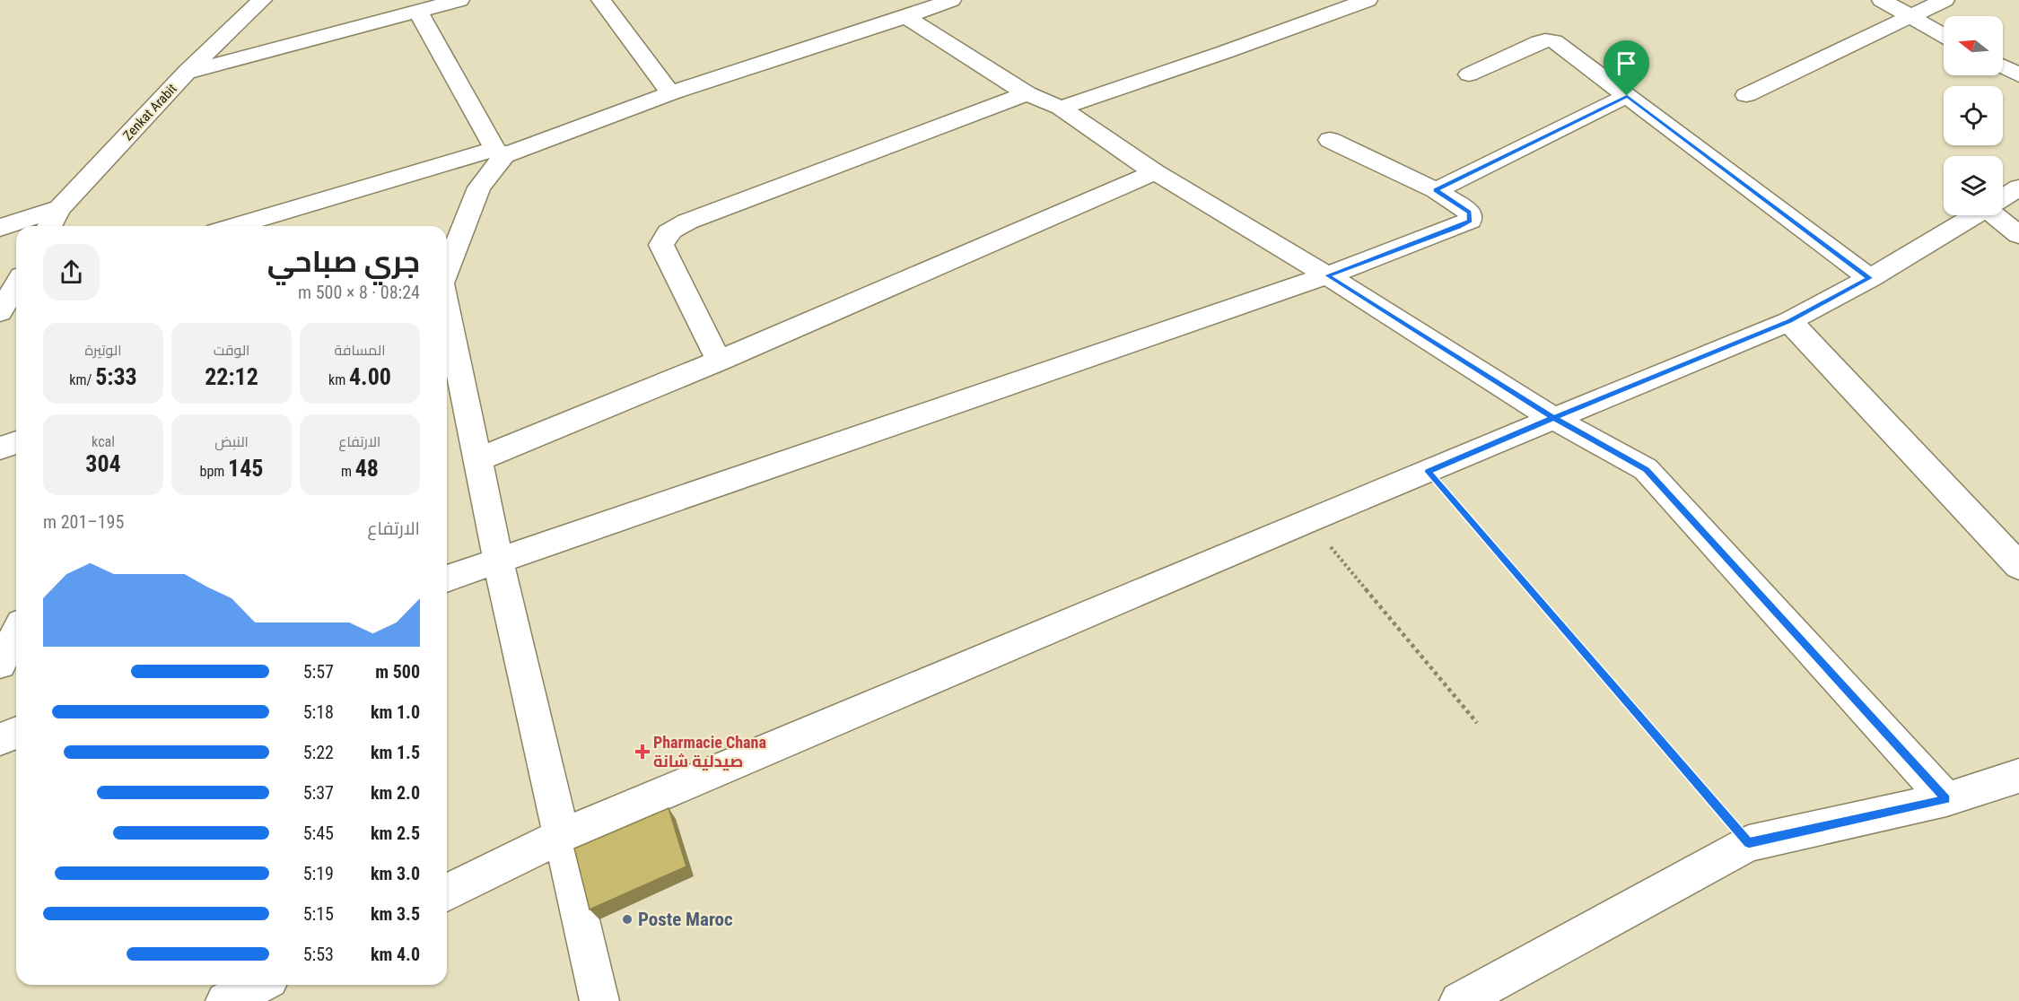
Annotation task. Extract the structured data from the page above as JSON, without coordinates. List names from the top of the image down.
{
  "streets": {
    "street": ["Zenkat Arabit"]
  },
  "places": {
    "health": ["Pharmacie Chana صيدلية شانة"],
    "other": ["Poste Maroc"]
  },
  "north": "left",
  "page": {
    "heading": ["جري صباحي", "08:24 · 8 × 500 m"],
    "stats": [
      ["المسافة", "4.00 km"],
      ["الوقت", "22:12"],
      ["الوتيرة", "5:33 /km"],
      ["الارتفاع", "48 m"],
      ["النبض", "145 bpm"],
      ["kcal", "304"]
    ],
    "chart": ["الارتفاع", "195–201 m"],
    "list": [
      {
        "name": "500 m",
        "note": "5:57"
      },
      {
        "name": "1.0 km",
        "note": "5:18"
      },
      {
        "name": "1.5 km",
        "note": "5:22"
      },
      {
        "name": "2.0 km",
        "note": "5:37"
      },
      {
        "name": "2.5 km",
        "note": "5:45"
      },
      {
        "name": "3.0 km",
        "note": "5:19"
      },
      {
        "name": "3.5 km",
        "note": "5:15"
      },
      {
        "name": "4.0 km",
        "note": "5:53"
      }
    ]
  }
}
